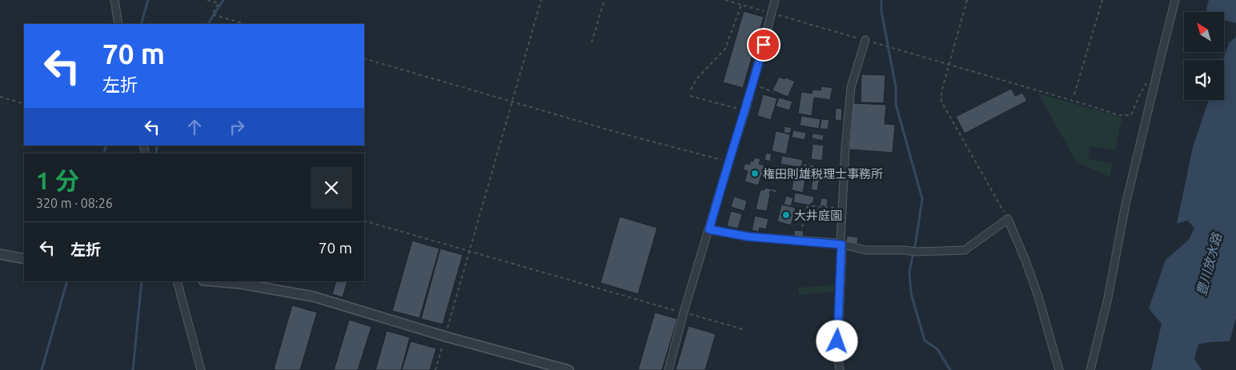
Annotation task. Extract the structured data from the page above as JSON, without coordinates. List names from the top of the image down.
{
  "water": ["豊川放水路"],
  "places": ["権田則雄税理士事務所", "大井庭園"],
  "north": "top left",
  "page": {
    "turn": ["70 m", "左折"],
    "heading": ["1 分", "320 m · 08:26"],
    "list": [
      {
        "name": "左折",
        "value": "70 m"
      }
    ]
  }
}
